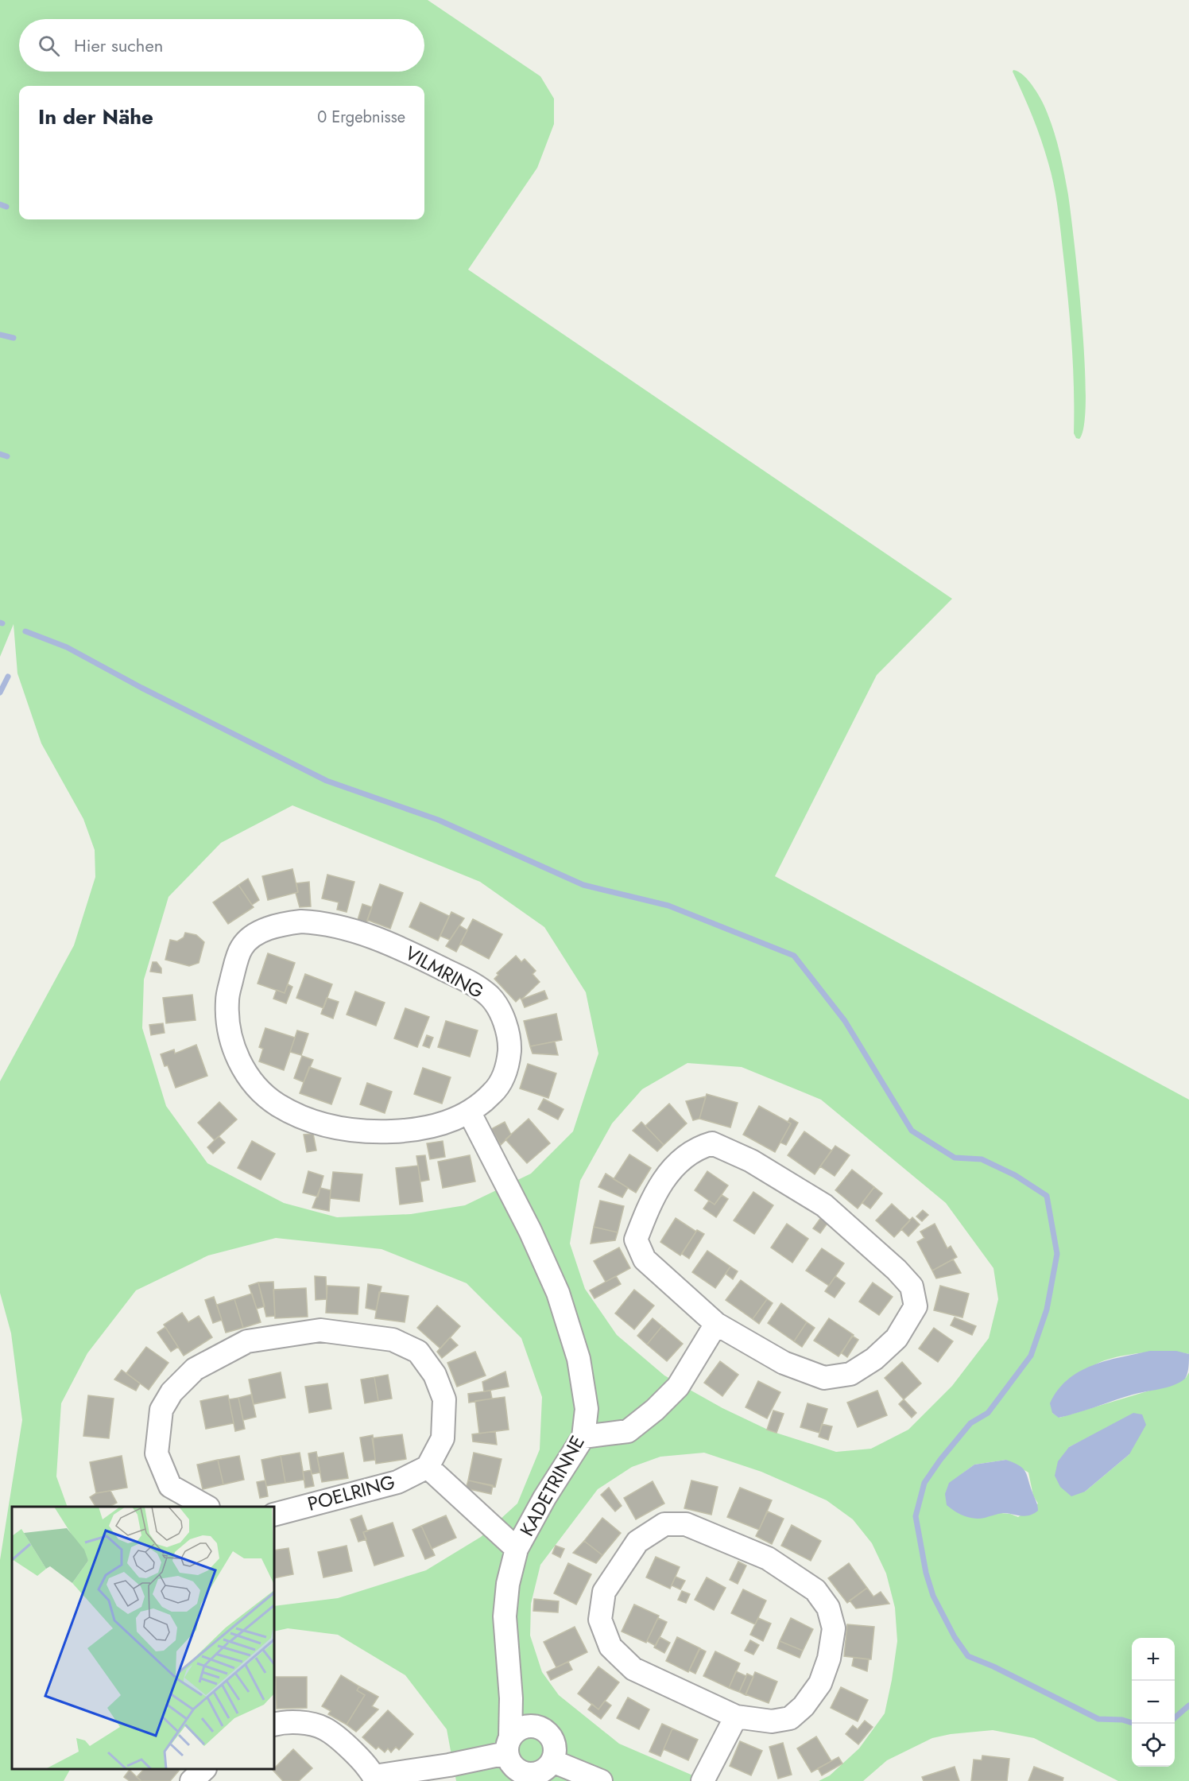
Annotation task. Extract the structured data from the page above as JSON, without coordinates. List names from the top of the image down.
{
  "streets": {
    "street": ["VILMRING", "KADETRINNE", "POELRING"]
  },
  "crossings": [
    ["VILMRING", "KADETRINNE"]
  ],
  "page": {
    "search": "Hier suchen",
    "heading": ["In der Nähe", "0 Ergebnisse"],
    "map_buttons": ["+", "−"]
  }
}
